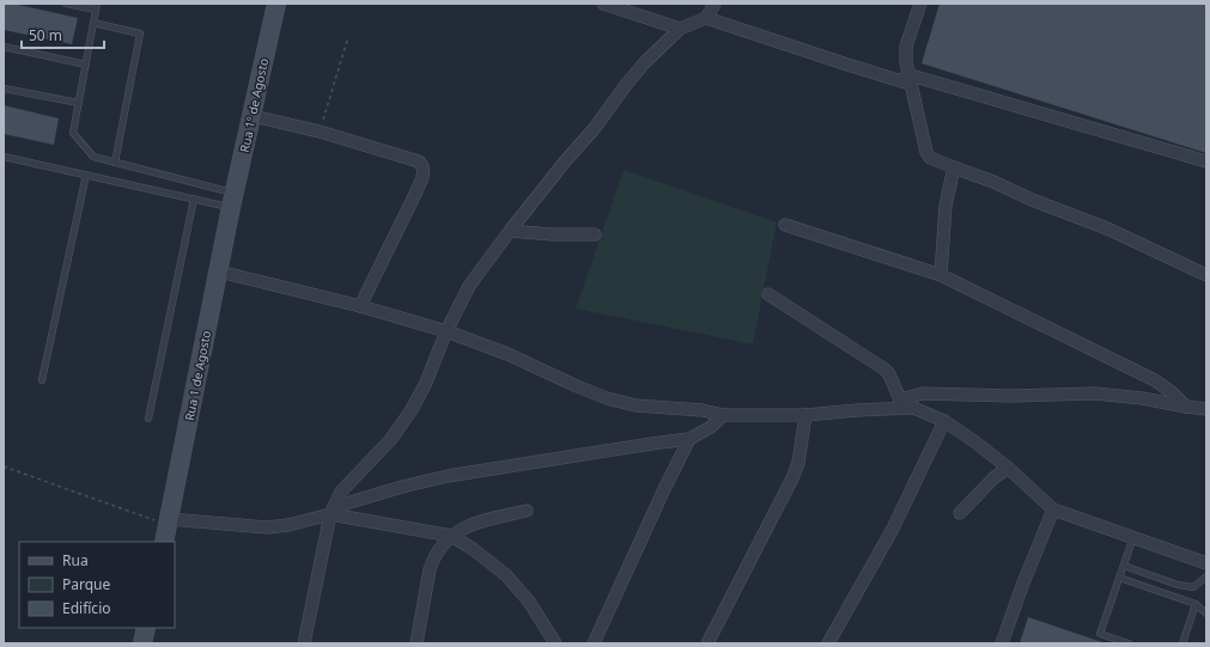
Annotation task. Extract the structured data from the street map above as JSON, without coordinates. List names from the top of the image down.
{
  "streets": {
    "main road": ["Rua 1º de Agosto", "Rua 1 de Agosto"]
  },
  "crossings": [
    ["Rua 1º de Agosto", "Rua 1 de Agosto"]
  ],
  "legend": ["Rua", "Parque", "Edifício"],
  "scale_bar": "50 m"
}
